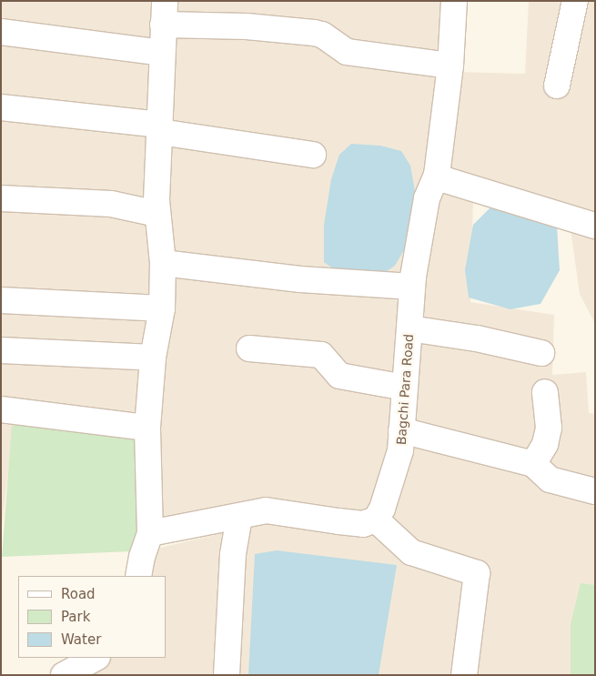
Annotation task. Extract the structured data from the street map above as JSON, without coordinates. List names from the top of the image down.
{
  "streets": {
    "street": ["Bagchi Para Road"]
  },
  "legend": ["Road", "Park", "Water"]
}
